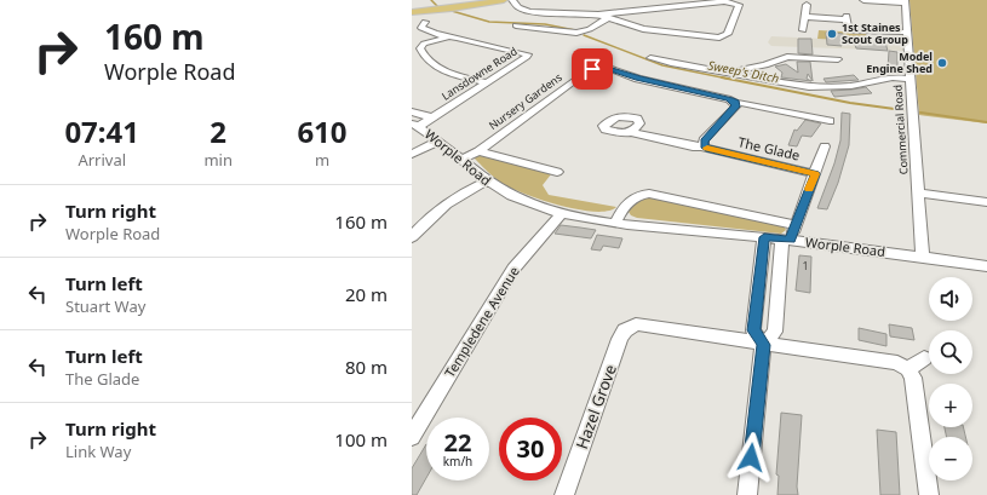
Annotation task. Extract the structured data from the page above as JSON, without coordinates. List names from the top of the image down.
{
  "streets": {
    "street": [
      "Lansdowne Road",
      "Nursery Gardens",
      "Commercial Road",
      "The Glade",
      "Worple Road",
      "Templedene Avenue",
      "Hazel Grove"
    ]
  },
  "crossings": [
    ["Lansdowne Road", "Worple Road"],
    ["Nursery Gardens", "Worple Road"],
    ["Commercial Road", "Worple Road"],
    ["Worple Road", "Templedene Avenue"]
  ],
  "water": ["Sweep's Ditch"],
  "places": ["1st Staines Scout Group", "Model Engine Shed"],
  "house_numbers": ["1"],
  "page": {
    "turn": ["160 m", "Worple Road"],
    "eta": [
      "07:41",
      "Arrival",
      "2",
      "min",
      "610",
      "m"
    ],
    "list": [
      {
        "name": "Turn right",
        "note": "Worple Road",
        "value": "160 m"
      },
      {
        "name": "Turn left",
        "note": "Stuart Way",
        "value": "20 m"
      },
      {
        "name": "Turn left",
        "note": "The Glade",
        "value": "80 m"
      },
      {
        "name": "Turn right",
        "note": "Link Way",
        "value": "100 m"
      }
    ],
    "map_buttons": ["+", "−"],
    "speed": "22 km/h",
    "limit": "30"
  }
}
